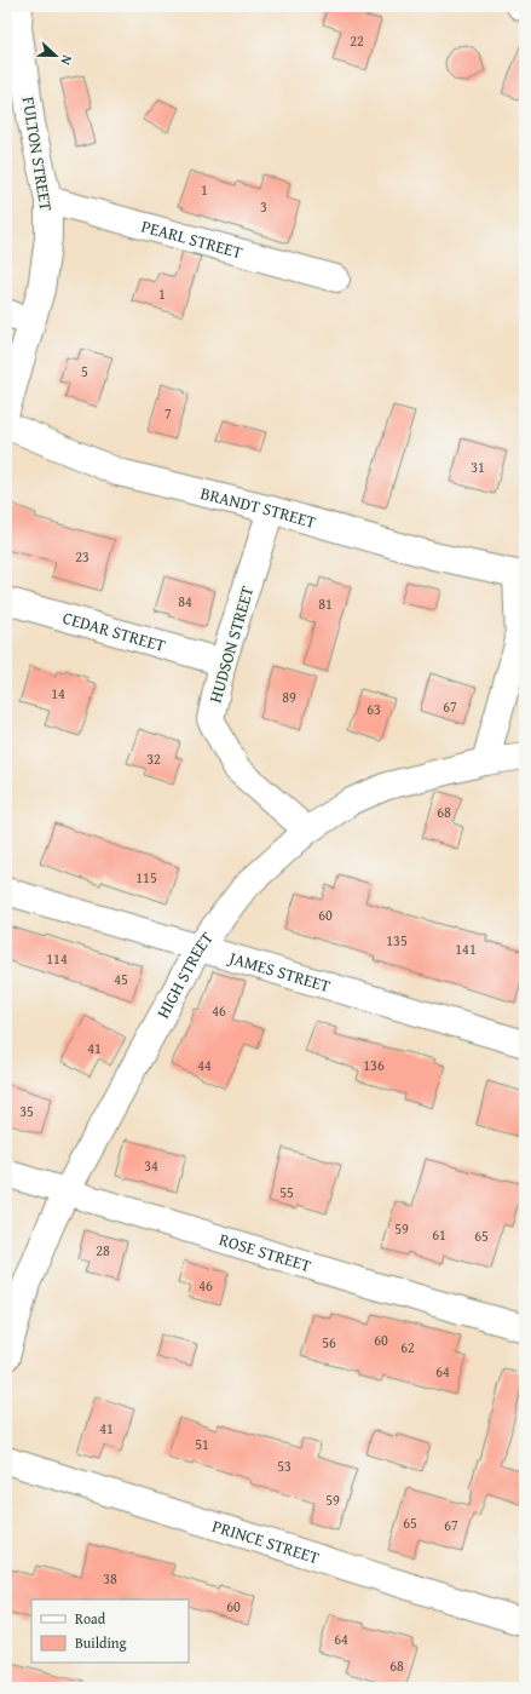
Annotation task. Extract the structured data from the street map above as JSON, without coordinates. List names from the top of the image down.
{
  "streets": {
    "street": [
      "FULTON STREET",
      "PEARL STREET",
      "BRANDT STREET",
      "CEDAR STREET",
      "HUDSON STREET",
      "JAMES STREET",
      "HIGH STREET",
      "ROSE STREET",
      "PRINCE STREET"
    ]
  },
  "crossings": [
    ["FULTON STREET", "PEARL STREET"],
    ["BRANDT STREET", "HUDSON STREET"],
    ["BRANDT STREET", "HIGH STREET"],
    ["CEDAR STREET", "HUDSON STREET"],
    ["HUDSON STREET", "HIGH STREET"],
    ["JAMES STREET", "HIGH STREET"],
    ["HIGH STREET", "ROSE STREET"]
  ],
  "house_numbers": [
    "22",
    "1",
    "3",
    "1",
    "5",
    "7",
    "31",
    "23",
    "84",
    "81",
    "14",
    "89",
    "67",
    "63",
    "32",
    "68",
    "115",
    "60",
    "135",
    "141",
    "114",
    "45",
    "46",
    "41",
    "44",
    "136",
    "35",
    "34",
    "55",
    "59",
    "61",
    "65",
    "28",
    "46",
    "60",
    "56",
    "62",
    "64",
    "41",
    "51",
    "53",
    "59",
    "65",
    "67",
    "38",
    "60",
    "64",
    "68"
  ],
  "legend": ["Road", "Building"],
  "north": "right"
}
